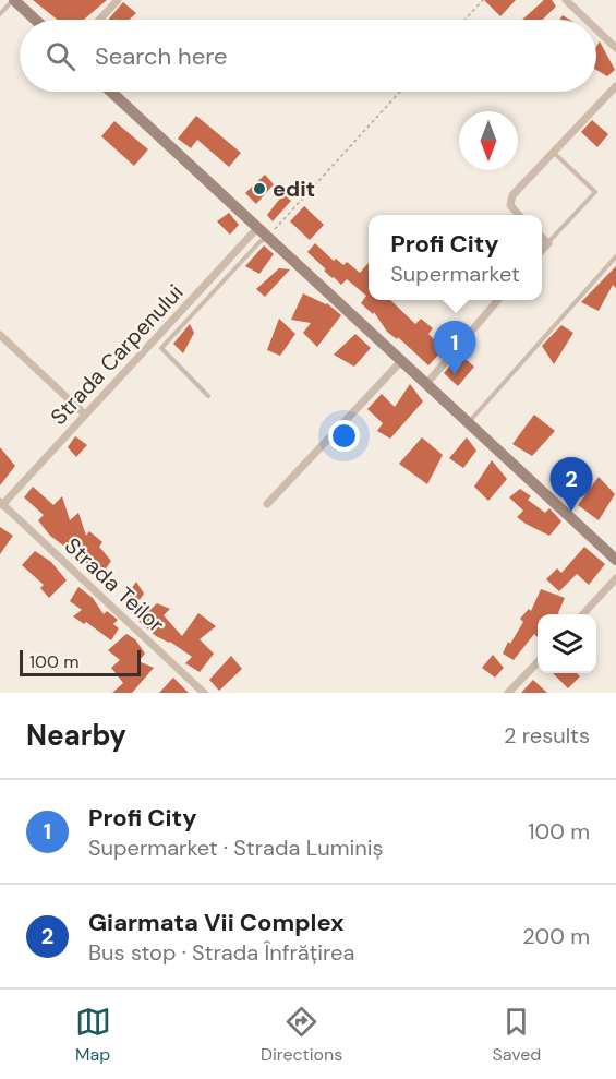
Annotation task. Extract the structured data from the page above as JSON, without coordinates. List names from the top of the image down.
{
  "streets": {
    "street": ["Strada Carpenului", "Strada Teilor"]
  },
  "crossings": [
    ["Strada Carpenului", "Strada Teilor"]
  ],
  "places": ["edit"],
  "scale_bar": "100 m",
  "north": "bottom",
  "page": {
    "search": "Search here",
    "popup": ["Profi City", "Supermarket"],
    "pins": ["1", "2"],
    "scale": "100 m",
    "heading": ["Nearby", "2 results"],
    "list": [
      {
        "mark": "1",
        "name": "Profi City",
        "note": "Supermarket · Strada Luminiș",
        "value": "100 m"
      },
      {
        "mark": "2",
        "name": "Giarmata Vii Complex",
        "note": "Bus stop · Strada Înfrățirea",
        "value": "200 m"
      }
    ],
    "nav": ["Map", "Directions", "Saved"]
  }
}
